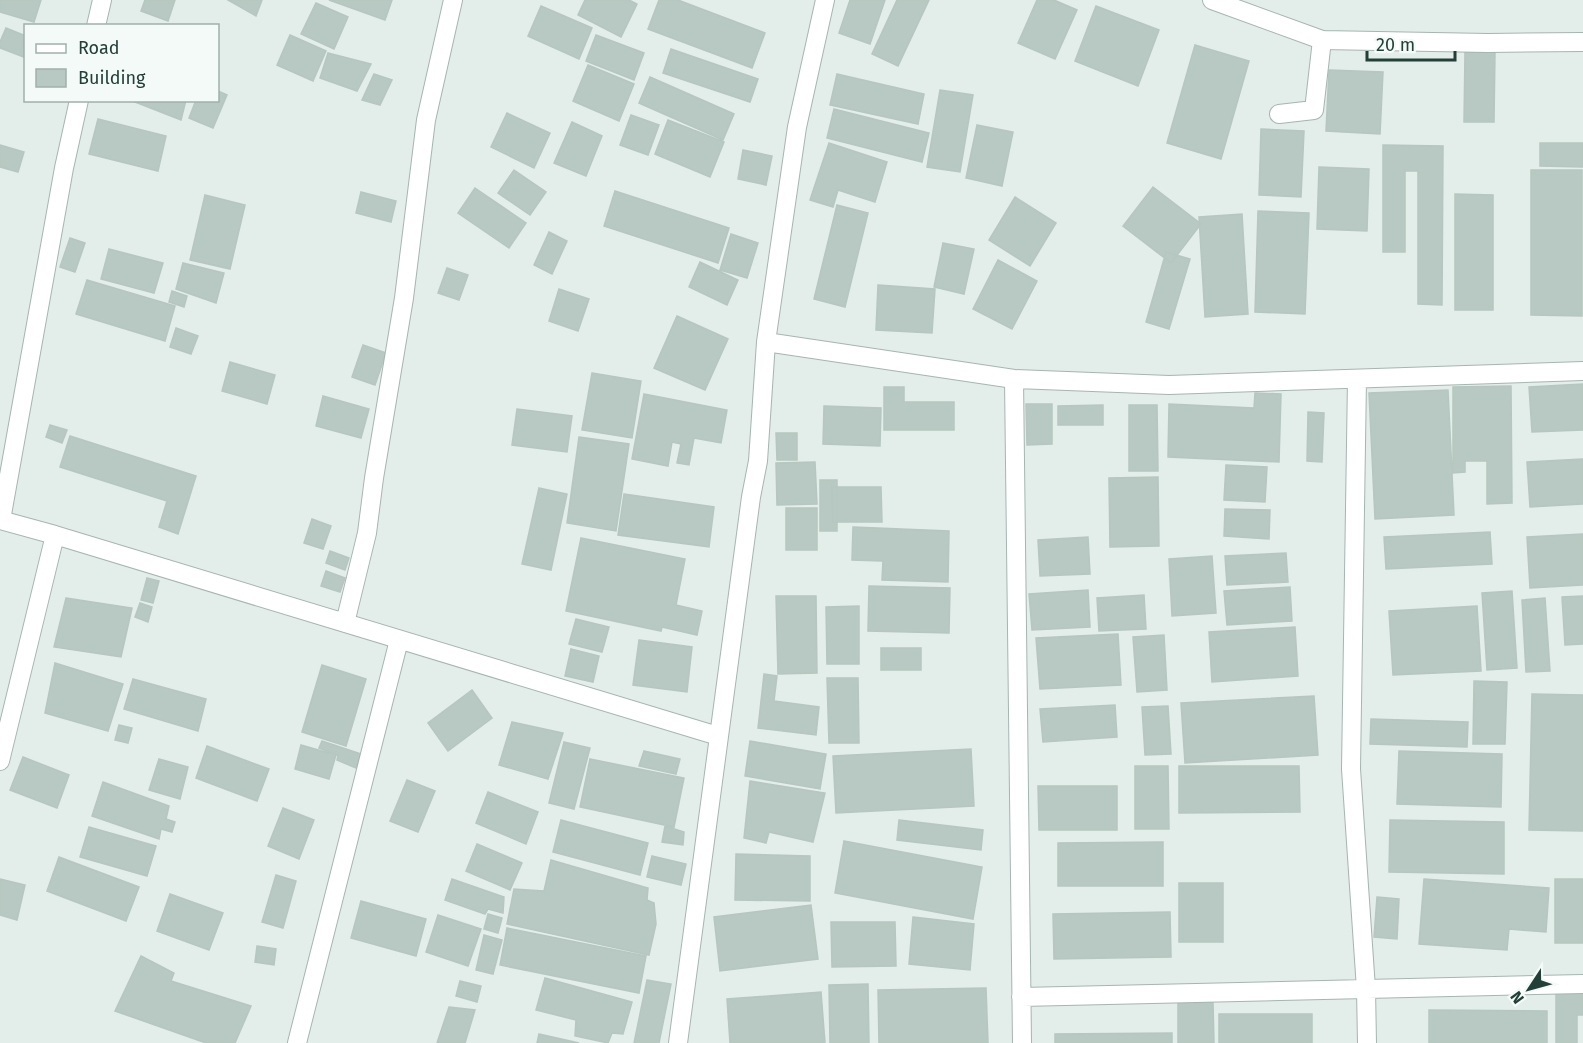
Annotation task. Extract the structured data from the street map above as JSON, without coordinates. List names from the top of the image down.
{
  "legend": ["Road", "Building"],
  "scale_bar": "20 m",
  "north": "bottom left"
}
